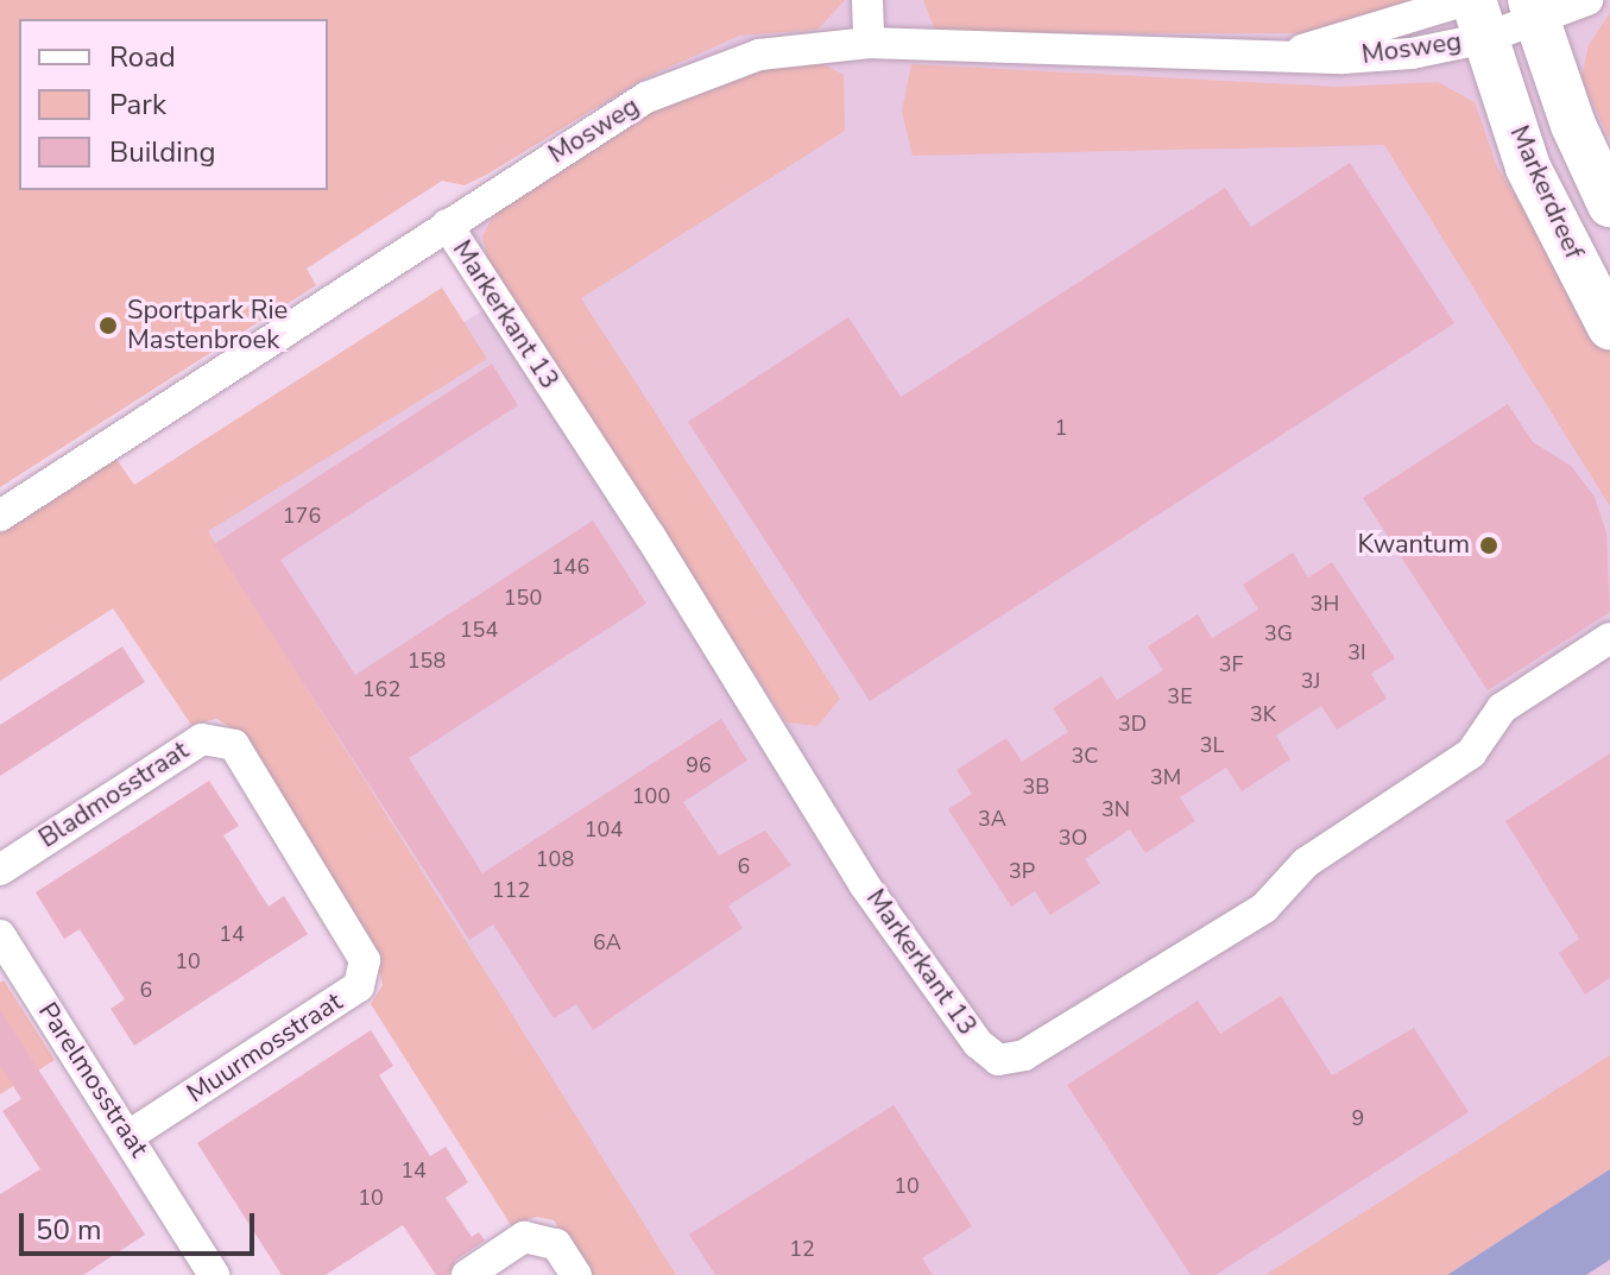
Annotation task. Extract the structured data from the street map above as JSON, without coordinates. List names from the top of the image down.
{
  "streets": {
    "main road": ["Markerdreef"],
    "street": [
      "Mosweg",
      "Markerkant 13",
      "Bladmosstraat",
      "Muurmosstraat",
      "Parelmosstraat"
    ]
  },
  "crossings": [
    ["Mosweg", "Markerdreef"],
    ["Mosweg", "Markerkant 13"],
    ["Bladmosstraat", "Muurmosstraat"],
    ["Muurmosstraat", "Parelmosstraat"]
  ],
  "places": ["Sportpark Rie Mastenbroek", "Kwantum"],
  "house_numbers": [
    "1",
    "176",
    "146",
    "150",
    "3H",
    "154",
    "3G",
    "3I",
    "158",
    "3F",
    "3J",
    "162",
    "3E",
    "3K",
    "3D",
    "3L",
    "3C",
    "96",
    "3M",
    "3B",
    "100",
    "3N",
    "3A",
    "104",
    "3O",
    "108",
    "6",
    "3P",
    "112",
    "14",
    "6A",
    "10",
    "6",
    "9",
    "14",
    "10",
    "10",
    "12"
  ],
  "legend": ["Road", "Park", "Building"],
  "scale_bar": "50 m"
}
